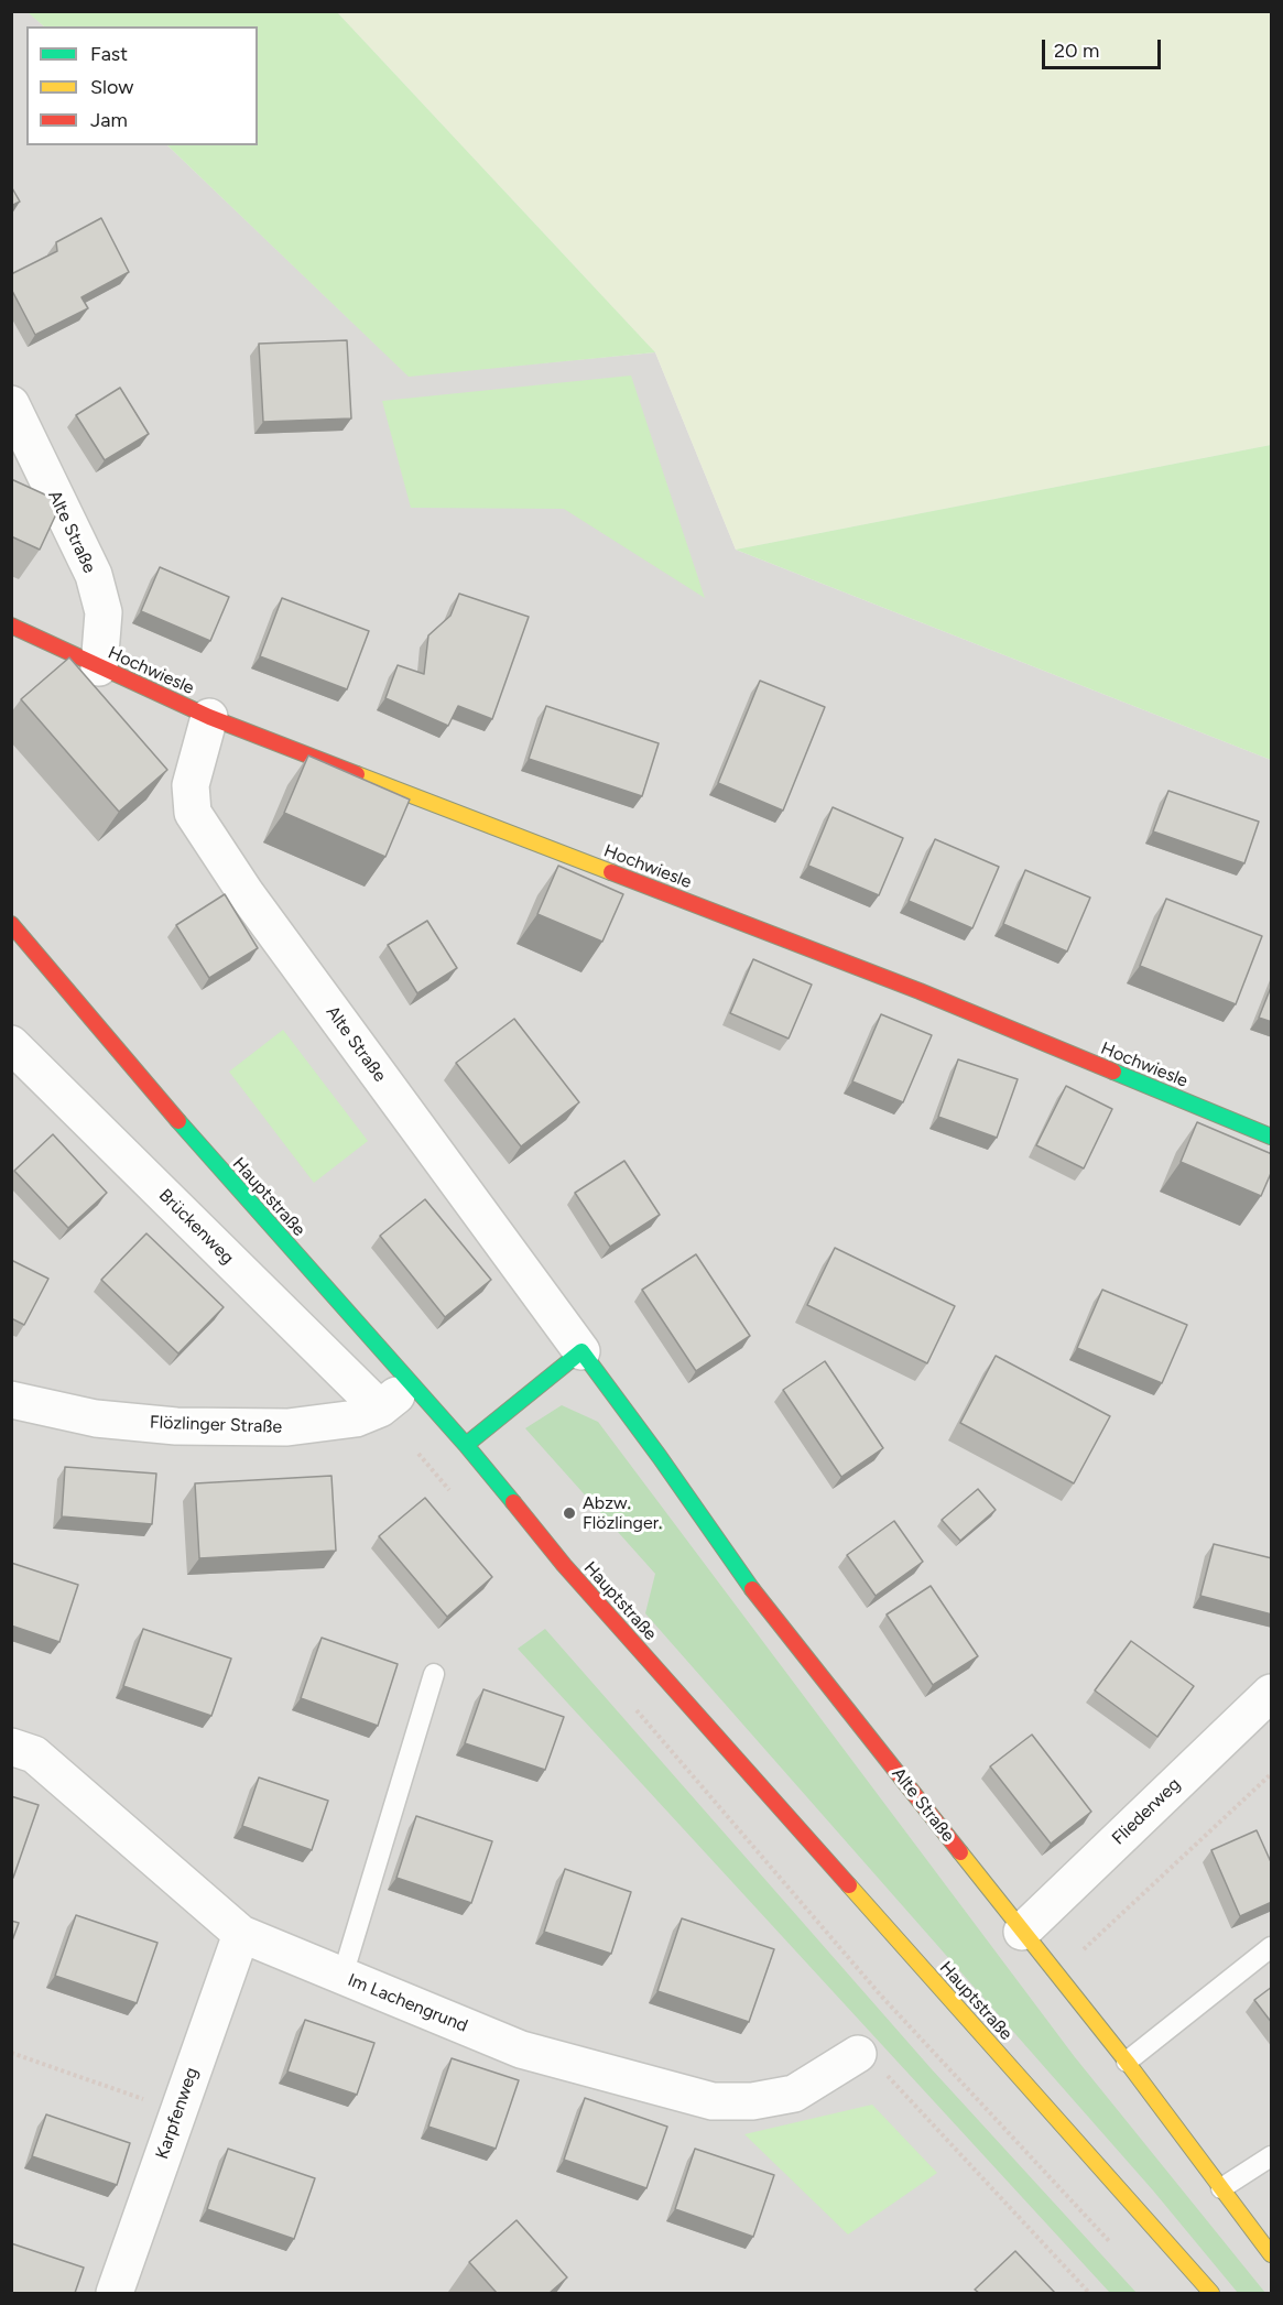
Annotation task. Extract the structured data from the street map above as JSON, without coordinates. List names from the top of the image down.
{
  "streets": {
    "street": [
      "Alte Straße",
      "Hochwiesle",
      "Hauptstraße",
      "Brückenweg",
      "Flözlinger Straße",
      "Fliederweg",
      "Im Lachengrund",
      "Karpfenweg"
    ]
  },
  "crossings": [
    ["Alte Straße", "Hochwiesle"],
    ["Alte Straße", "Fliederweg"],
    ["Hauptstraße", "Flözlinger Straße"],
    ["Brückenweg", "Flözlinger Straße"],
    ["Im Lachengrund", "Karpfenweg"]
  ],
  "places": ["Abzw. Flözlinger."],
  "legend": ["Fast", "Slow", "Jam"],
  "scale_bar": "20 m"
}
